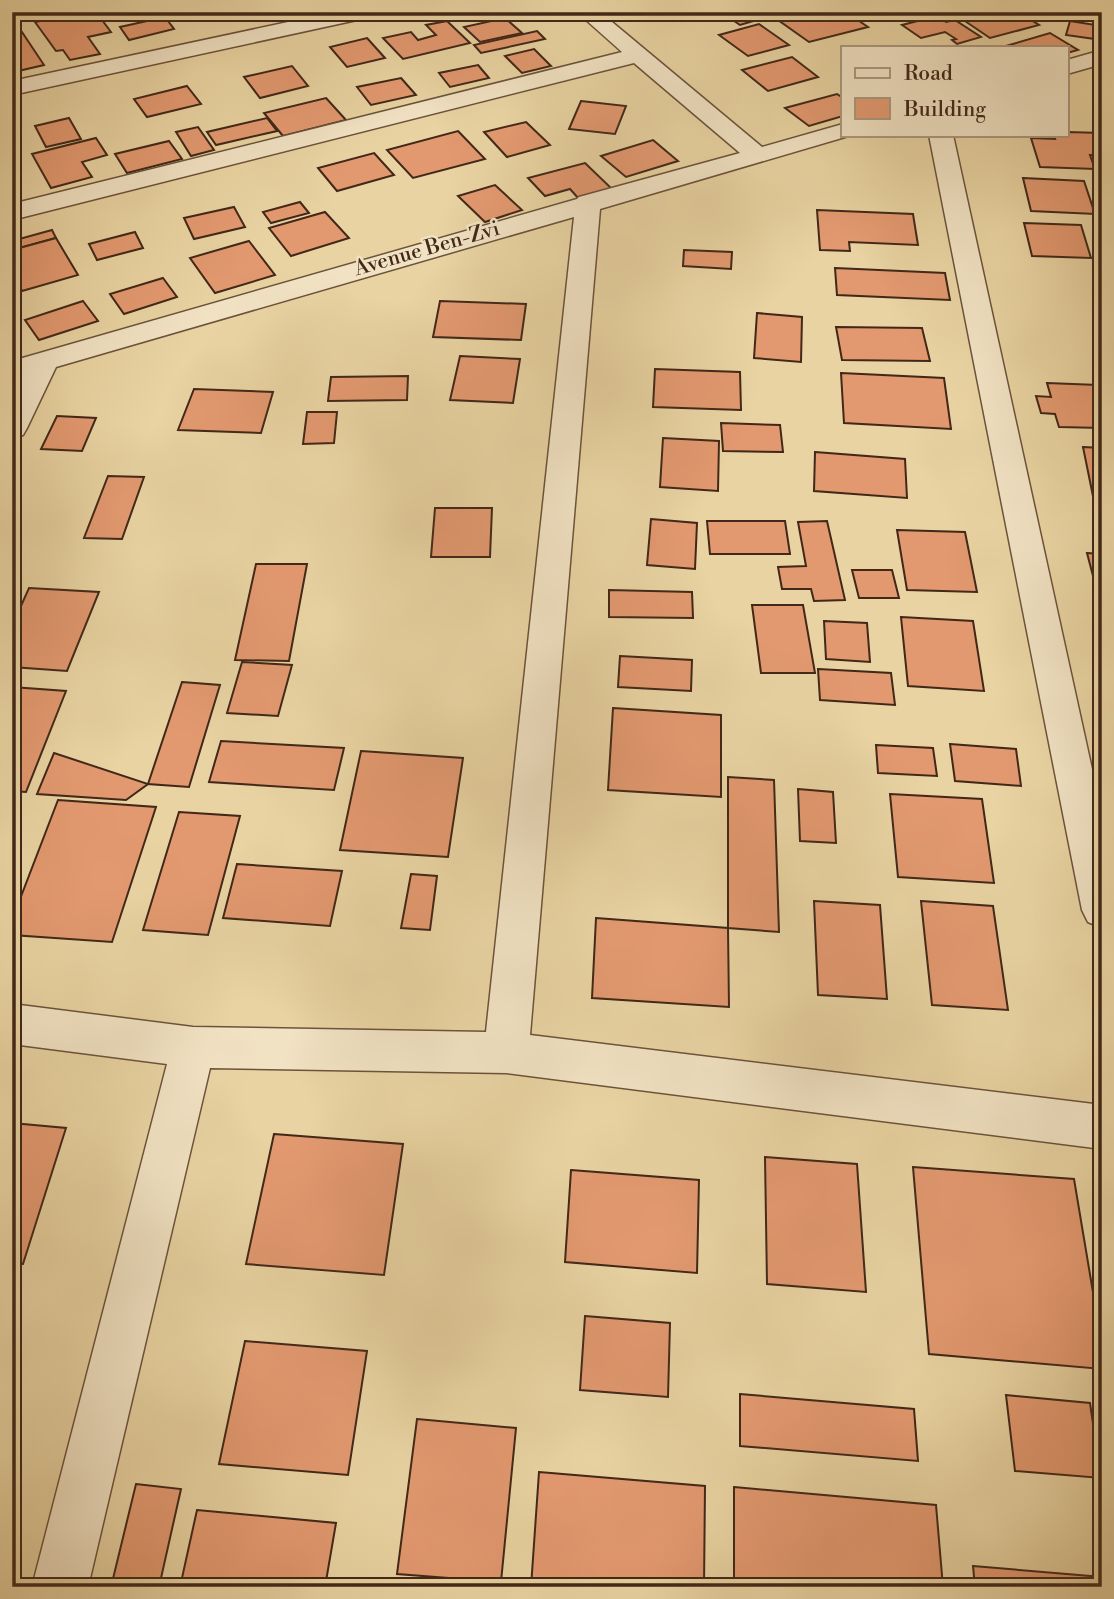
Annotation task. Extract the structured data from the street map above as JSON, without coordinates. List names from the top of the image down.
{
  "streets": {
    "street": ["Avenue Ben-Zvi"]
  },
  "legend": ["Road", "Building"]
}
